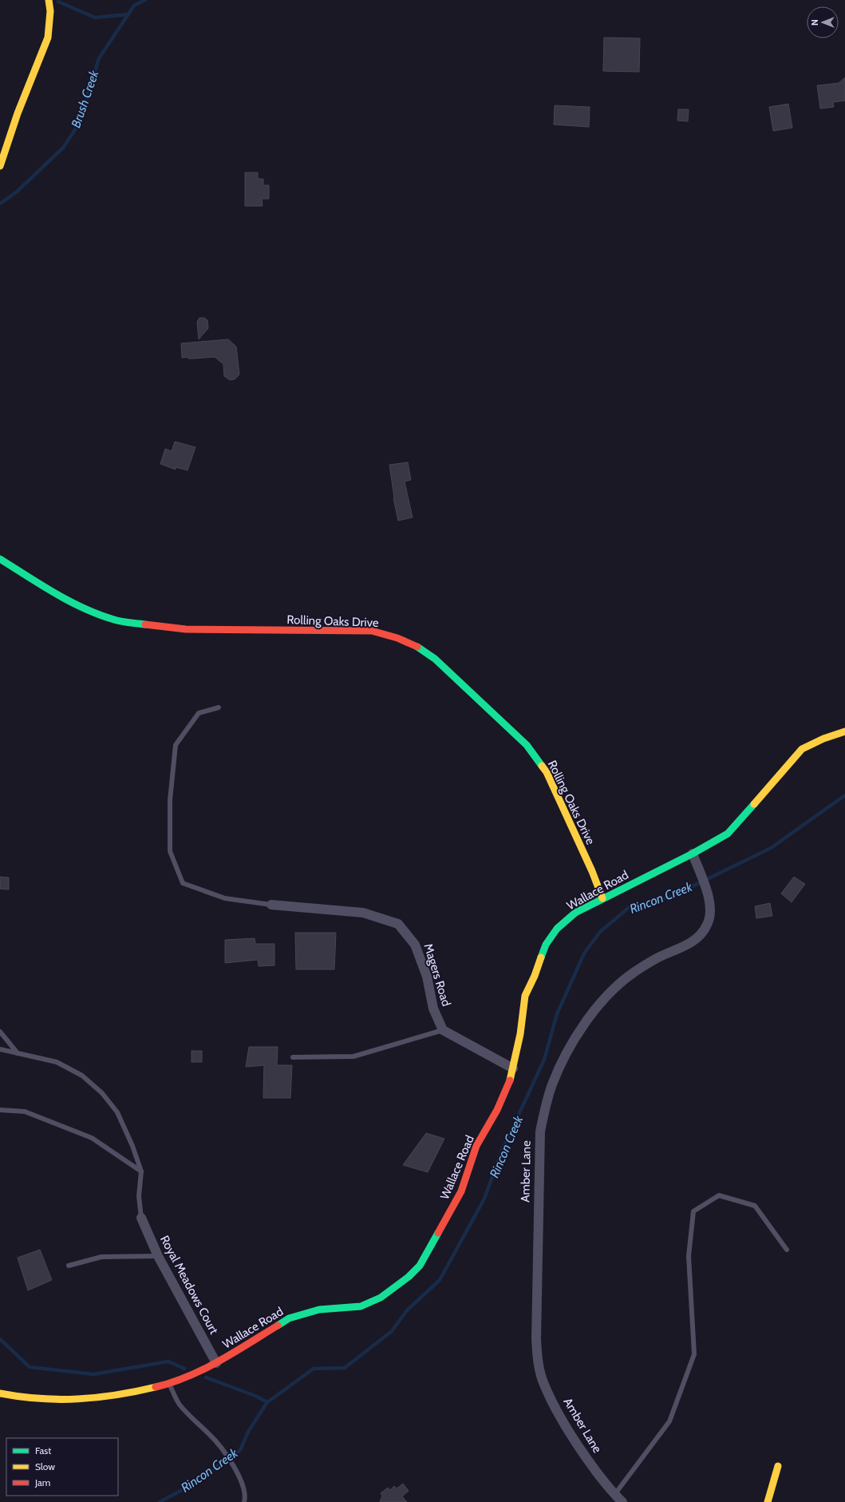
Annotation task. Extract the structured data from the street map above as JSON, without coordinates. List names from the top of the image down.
{
  "streets": {
    "street": [
      "Rolling Oaks Drive",
      "Wallace Road",
      "Magers Road",
      "Amber Lane",
      "Royal Meadows Court"
    ]
  },
  "crossings": [
    ["Rolling Oaks Drive", "Wallace Road"],
    ["Wallace Road", "Amber Lane"],
    ["Wallace Road", "Royal Meadows Court"]
  ],
  "water": ["Brush Creek", "Rincon Creek"],
  "legend": ["Fast", "Slow", "Jam"],
  "north": "left"
}
